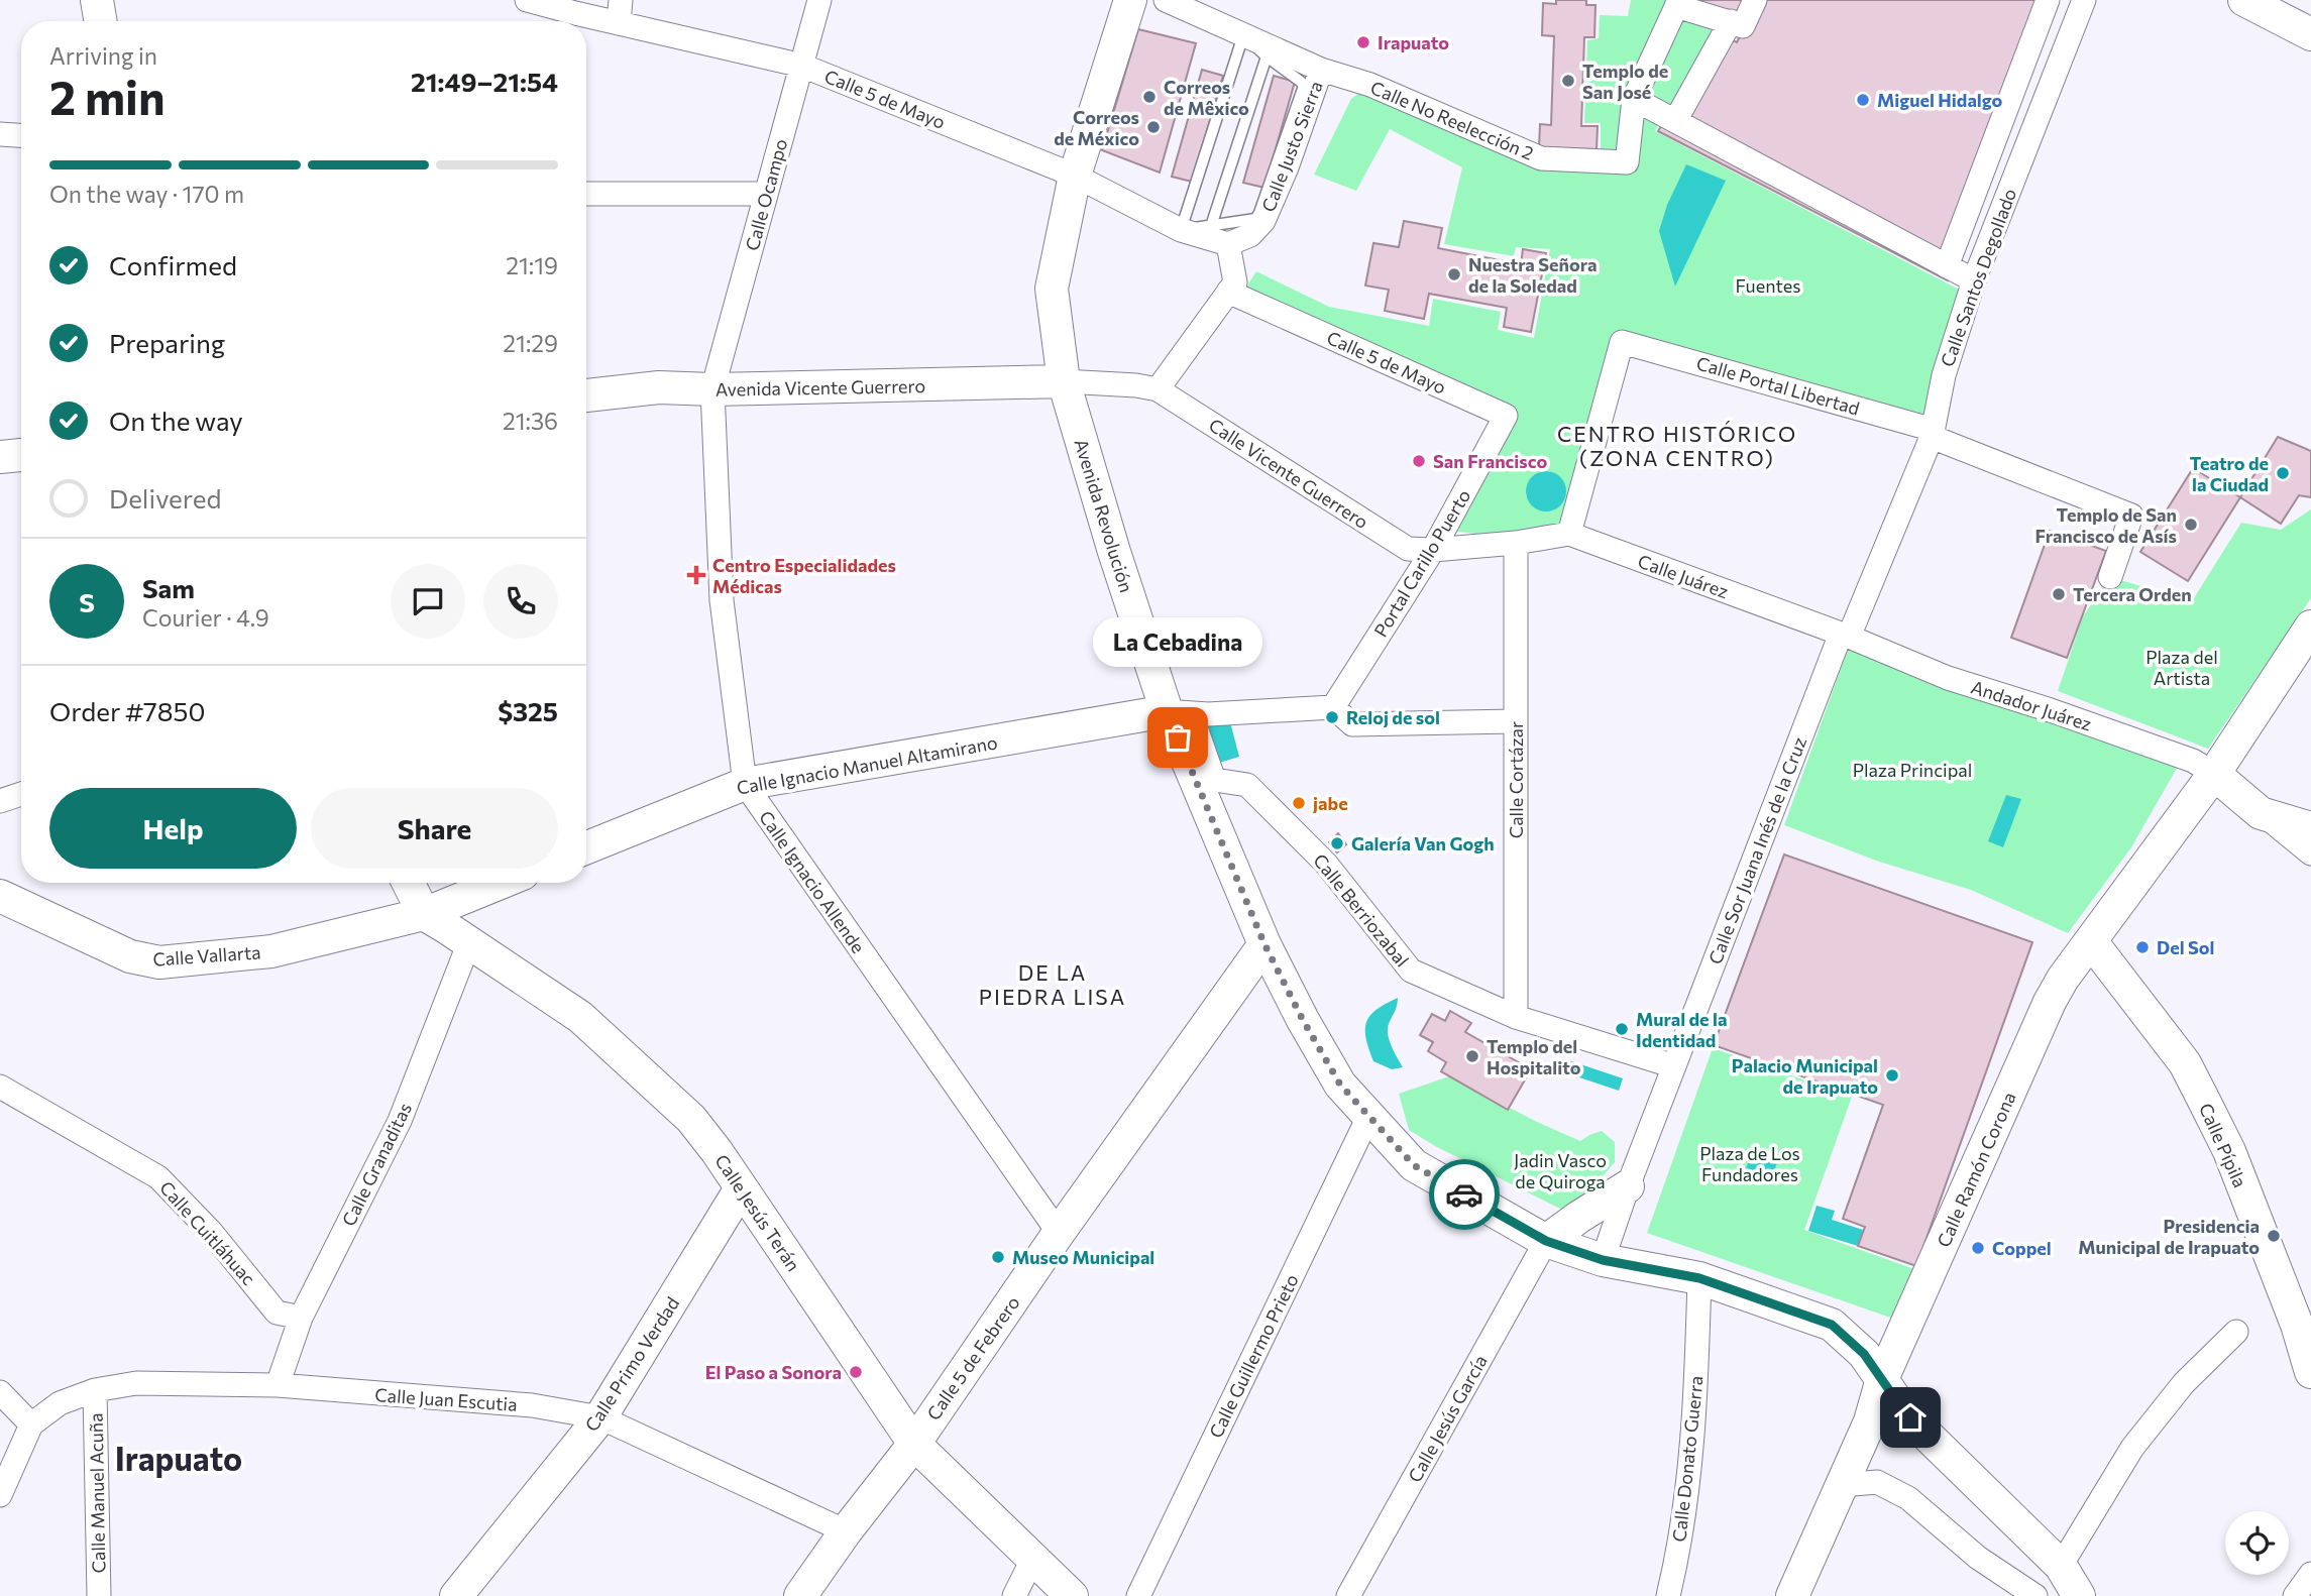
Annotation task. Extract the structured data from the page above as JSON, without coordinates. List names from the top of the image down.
{
  "streets": {
    "street": [
      "Calle 5 de Mayo",
      "Calle No Reelección 2",
      "Calle Justo Sierra",
      "Calle Ocampo",
      "Calle Santos Degollado",
      "Calle Portal Libertad",
      "Avenida Vicente Guerrero",
      "Calle Vicente Guerrero",
      "Avenida Revolución",
      "Portal Carillo Puerto",
      "Calle Juárez",
      "Andador Juárez",
      "Calle Ignacio Manuel Altamirano",
      "Calle Cortázar",
      "Calle Sor Juana Inés de la Cruz",
      "Calle Ignacio Allende",
      "Calle Berriozabal",
      "Calle Vallarta",
      "Calle Pípila",
      "Calle Granaditas",
      "Calle Ramón Corona",
      "Calle Jesús Terán",
      "Calle Cuitláhuac",
      "Calle Guillermo Prieto",
      "Calle 5 de Febrero",
      "Calle Primo Verdad",
      "Calle Juan Escutia",
      "Calle Jesús García",
      "Calle Donato Guerra",
      "Calle Manuel Acuña"
    ]
  },
  "crossings": [
    ["Calle 5 de Mayo", "Calle Justo Sierra"],
    ["Calle 5 de Mayo", "Calle Ocampo"],
    ["Calle 5 de Mayo", "Avenida Revolución"],
    ["Calle 5 de Mayo", "Portal Carillo Puerto"],
    ["Calle No Reelección 2", "Calle Justo Sierra"],
    ["Calle Ocampo", "Avenida Vicente Guerrero"],
    ["Calle Ocampo", "Calle Ignacio Allende"],
    ["Calle Santos Degollado", "Calle Portal Libertad"],
    ["Calle Santos Degollado", "Calle Juárez"],
    ["Calle Santos Degollado", "Andador Juárez"],
    ["Calle Santos Degollado", "Calle Sor Juana Inés de la Cruz"],
    ["Calle Portal Libertad", "Calle Juárez"],
    ["Avenida Vicente Guerrero", "Calle Vicente Guerrero"],
    ["Avenida Vicente Guerrero", "Avenida Revolución"],
    ["Avenida Vicente Guerrero", "Calle Ignacio Allende"],
    ["Calle Vicente Guerrero", "Avenida Revolución"],
    ["Calle Vicente Guerrero", "Portal Carillo Puerto"],
    ["Calle Vicente Guerrero", "Calle Juárez"],
    ["Calle Vicente Guerrero", "Calle Cortázar"],
    ["Avenida Revolución", "Calle Ignacio Manuel Altamirano"],
    ["Avenida Revolución", "Calle Sor Juana Inés de la Cruz"],
    ["Avenida Revolución", "Calle Berriozabal"],
    ["Avenida Revolución", "Calle Ramón Corona"],
    ["Avenida Revolución", "Calle Guillermo Prieto"],
    ["Avenida Revolución", "Calle 5 de Febrero"],
    ["Avenida Revolución", "Calle Jesús García"],
    ["Avenida Revolución", "Calle Donato Guerra"],
    ["Calle Juárez", "Andador Juárez"],
    ["Calle Juárez", "Calle Cortázar"],
    ["Calle Juárez", "Calle Sor Juana Inés de la Cruz"],
    ["Andador Juárez", "Calle Sor Juana Inés de la Cruz"],
    ["Andador Juárez", "Calle Ramón Corona"],
    ["Calle Ignacio Manuel Altamirano", "Calle Ignacio Allende"],
    ["Calle Ignacio Manuel Altamirano", "Calle Berriozabal"],
    ["Calle Cortázar", "Calle Berriozabal"],
    ["Calle Sor Juana Inés de la Cruz", "Calle Berriozabal"],
    ["Calle Ignacio Allende", "Calle 5 de Febrero"],
    ["Calle Vallarta", "Calle Jesús Terán"],
    ["Calle Pípila", "Calle Ramón Corona"],
    ["Calle Granaditas", "Calle Jesús Terán"],
    ["Calle Granaditas", "Calle Cuitláhuac"],
    ["Calle Granaditas", "Calle Juan Escutia"],
    ["Calle Jesús Terán", "Calle 5 de Febrero"],
    ["Calle Jesús Terán", "Calle Primo Verdad"],
    ["Calle 5 de Febrero", "Calle Juan Escutia"],
    ["Calle Primo Verdad", "Calle Juan Escutia"],
    ["Calle Juan Escutia", "Calle Manuel Acuña"]
  ],
  "districts": ["CENTRO HISTÓRICO (ZONA CENTRO)", "DE LA PIEDRA LISA", "Irapuato"],
  "parks": [
    "Fuentes",
    "Plaza del Artista",
    "Plaza Principal",
    "Plaza de Los Fundadores",
    "Jadin Vasco de Quiroga"
  ],
  "places": {
    "other": [
      "Irapuato",
      "Templo de San José",
      "Correos de Mêxico",
      "Miguel Hidalgo",
      "Correos de México",
      "Nuestra Señora de la Soledad",
      "San Francisco",
      "Teatro de la Ciudad",
      "Templo de San Francisco de Asís",
      "Tercera Orden",
      "Reloj de sol",
      "La Cebadina",
      "jabe",
      "Galería Van Gogh",
      "Del Sol",
      "Mural de la Identidad",
      "Templo del Hospitalito",
      "Palacio Municipal de Irapuato",
      "Presidencia Municipal de Irapuato",
      "Coppel",
      "Museo Municipal",
      "El Paso a Sonora"
    ],
    "health": ["Centro Especialidades Médicas"]
  },
  "page": {
    "heading": ["2 min", "Arriving in", "21:49–21:54"],
    "panel": [
      "Sam",
      "Courier · 4.9",
      "Order #7850",
      "$325"
    ],
    "bar": "On the way · 170 m",
    "list": [
      ["Confirmed", "21:19"],
      ["Preparing", "21:29"],
      ["On the way", "21:36"],
      "Delivered"
    ],
    "round": "S",
    "bubble": "La Cebadina",
    "buttons": ["Help", "Share"]
  }
}
